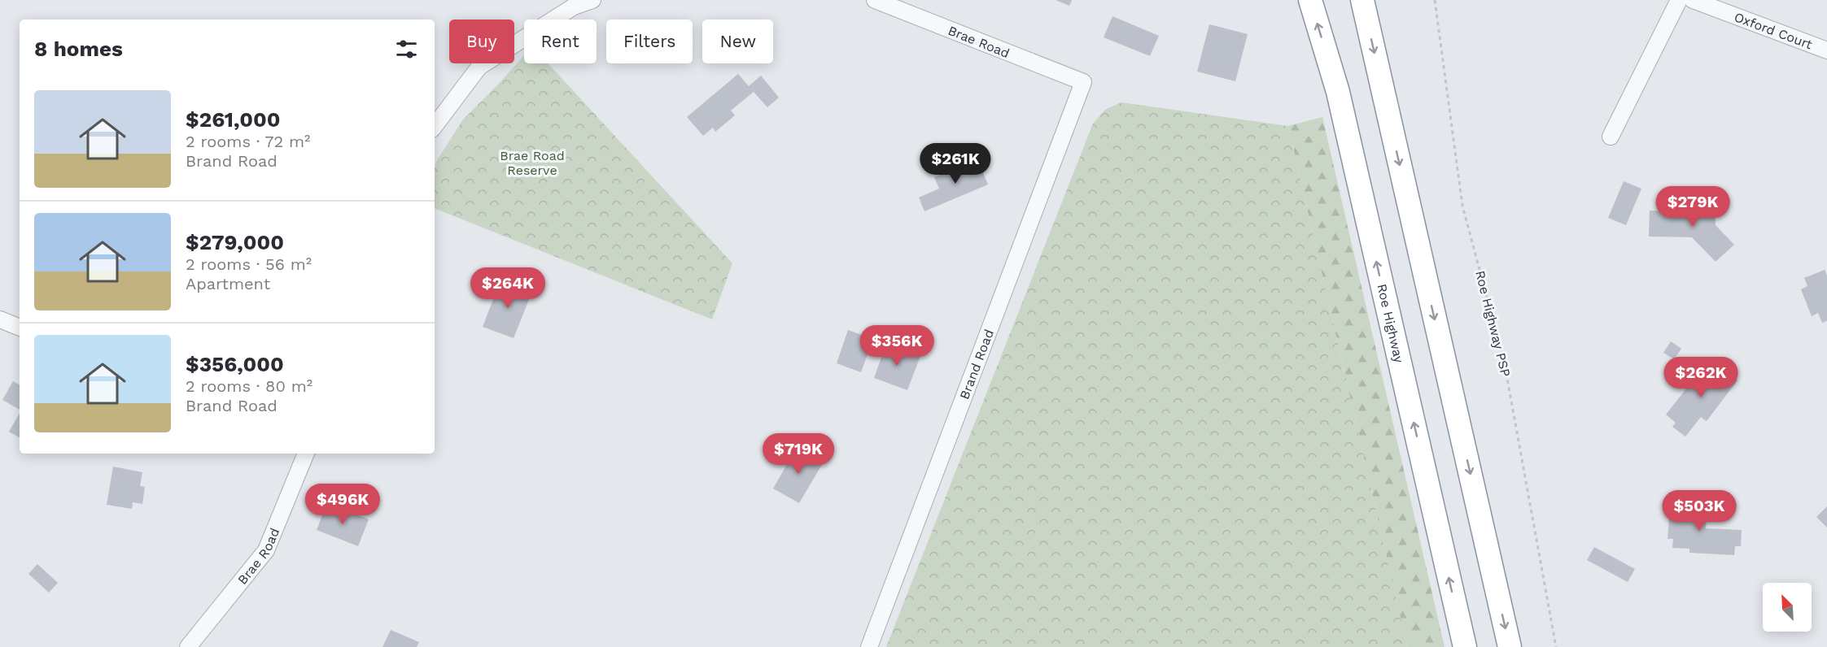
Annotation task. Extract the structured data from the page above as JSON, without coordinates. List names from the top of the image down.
{
  "streets": {
    "highway": ["Roe Highway"],
    "street": ["Oxford Court", "Brae Road", "Brand Road"],
    "path": ["Roe Highway PSP"]
  },
  "crossings": [
    ["Brae Road", "Brand Road"]
  ],
  "parks": ["Brae Road Reserve"],
  "north": "top left",
  "page": {
    "chip": [
      "Buy",
      "Rent",
      "Filters",
      "New"
    ],
    "heading": "8 homes",
    "list": [
      {
        "name": "$261,000",
        "note": "2 rooms · 72 m² · Brand Road"
      },
      {
        "name": "$279,000",
        "note": "2 rooms · 56 m² · Apartment"
      },
      {
        "name": "$356,000",
        "note": "2 rooms · 80 m² · Brand Road"
      }
    ],
    "price": [
      "$261K",
      "$279K",
      "$264K",
      "$356K",
      "$262K",
      "$719K",
      "$496K",
      "$503K"
    ]
  }
}
